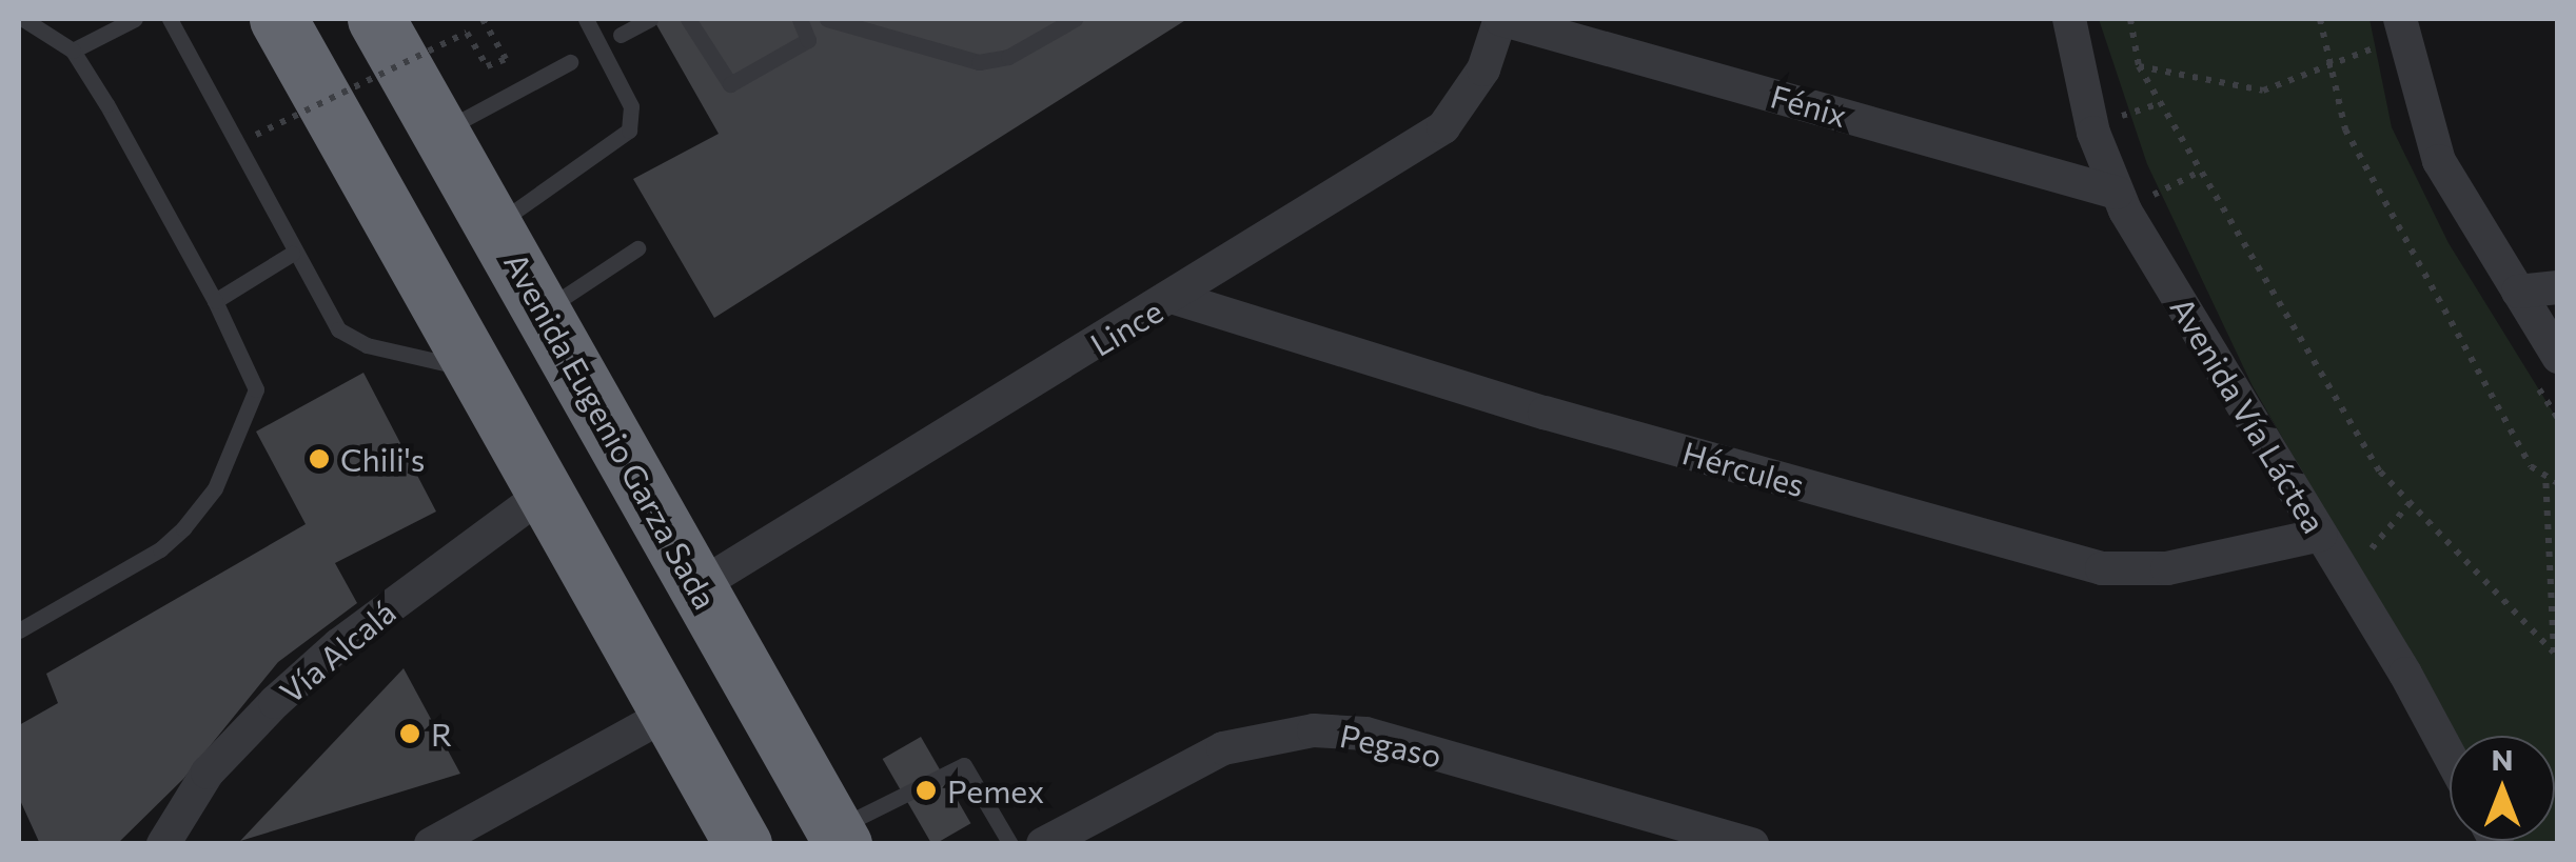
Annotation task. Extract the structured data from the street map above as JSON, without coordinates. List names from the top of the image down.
{
  "streets": {
    "highway": ["Avenida Eugenio Garza Sada"],
    "street": [
      "Fénix",
      "Lince",
      "Avenida Vía Láctea",
      "Hércules",
      "Vía Alcalá",
      "Pegaso"
    ]
  },
  "crossings": [
    ["Fénix", "Lince"],
    ["Fénix", "Avenida Vía Láctea"],
    ["Lince", "Avenida Eugenio Garza Sada"],
    ["Lince", "Hércules"],
    ["Avenida Vía Láctea", "Hércules"]
  ],
  "places": ["Chili's", "R", "Pemex"],
  "north": "top"
}
